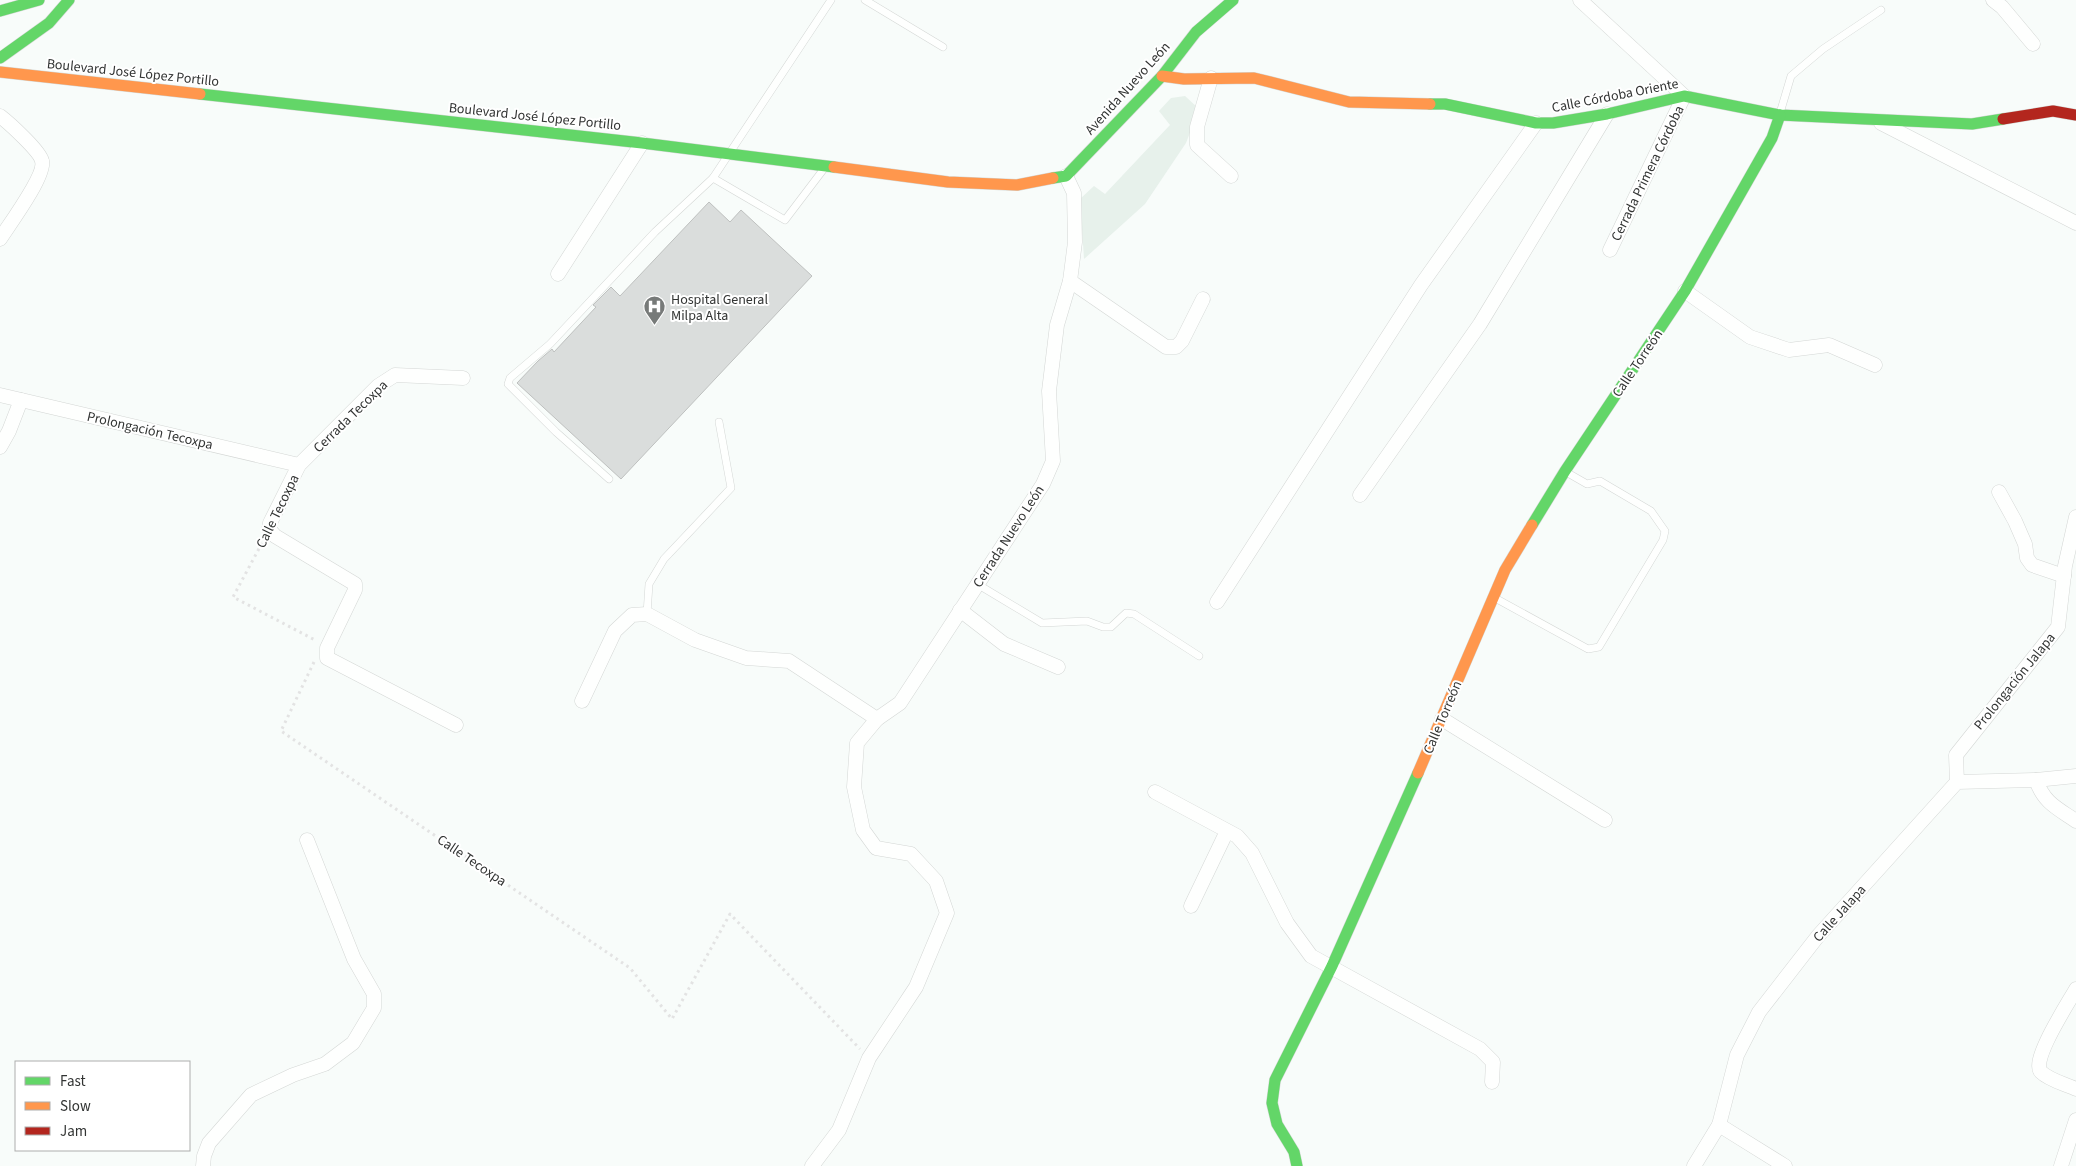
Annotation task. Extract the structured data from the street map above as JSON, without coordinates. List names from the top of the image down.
{
  "streets": {
    "street": [
      "Boulevard José López Portillo",
      "Avenida Nuevo León",
      "Calle Córdoba Oriente",
      "Cerrada Primera Córdoba",
      "Calle Torreón",
      "Cerrada Tecoxpa",
      "Prolongación Tecoxpa",
      "Calle Tecoxpa",
      "Cerrada Nuevo León",
      "Prolongación Jalapa",
      "Calle Jalapa"
    ]
  },
  "crossings": [
    ["Boulevard José López Portillo", "Avenida Nuevo León"],
    ["Boulevard José López Portillo", "Cerrada Nuevo León"],
    ["Avenida Nuevo León", "Calle Córdoba Oriente"],
    ["Avenida Nuevo León", "Cerrada Nuevo León"],
    ["Calle Córdoba Oriente", "Cerrada Primera Córdoba"],
    ["Calle Córdoba Oriente", "Calle Torreón"],
    ["Cerrada Tecoxpa", "Prolongación Tecoxpa"],
    ["Cerrada Tecoxpa", "Calle Tecoxpa"],
    ["Prolongación Tecoxpa", "Calle Tecoxpa"],
    ["Calle Tecoxpa", "Cerrada Nuevo León"],
    ["Prolongación Jalapa", "Calle Jalapa"]
  ],
  "places": {
    "hospital": ["Hospital General Milpa Alta"]
  },
  "legend": ["Fast", "Slow", "Jam"]
}
